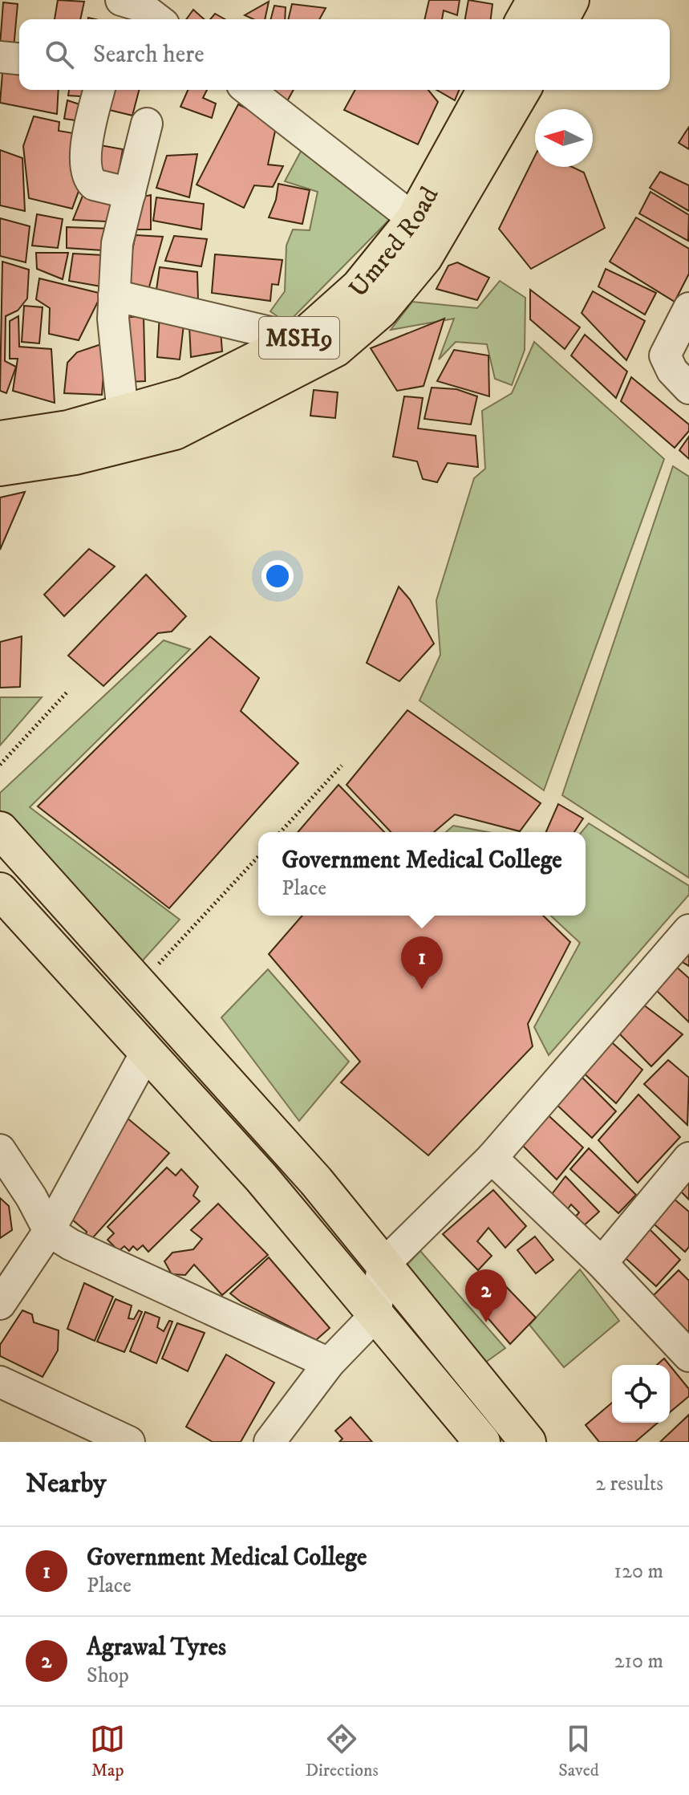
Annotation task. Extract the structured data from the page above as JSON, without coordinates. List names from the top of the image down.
{
  "streets": {
    "main road": ["Umred Road", "MSH9"]
  },
  "north": "left",
  "page": {
    "search": "Search here",
    "popup": ["Government Medical College", "Place"],
    "pins": ["1", "2"],
    "heading": ["Nearby", "2 results"],
    "list": [
      {
        "mark": "1",
        "name": "Government Medical College",
        "note": "Place",
        "value": "120 m"
      },
      {
        "mark": "2",
        "name": "Agrawal Tyres",
        "note": "Shop",
        "value": "210 m"
      }
    ],
    "nav": ["Map", "Directions", "Saved"]
  }
}
